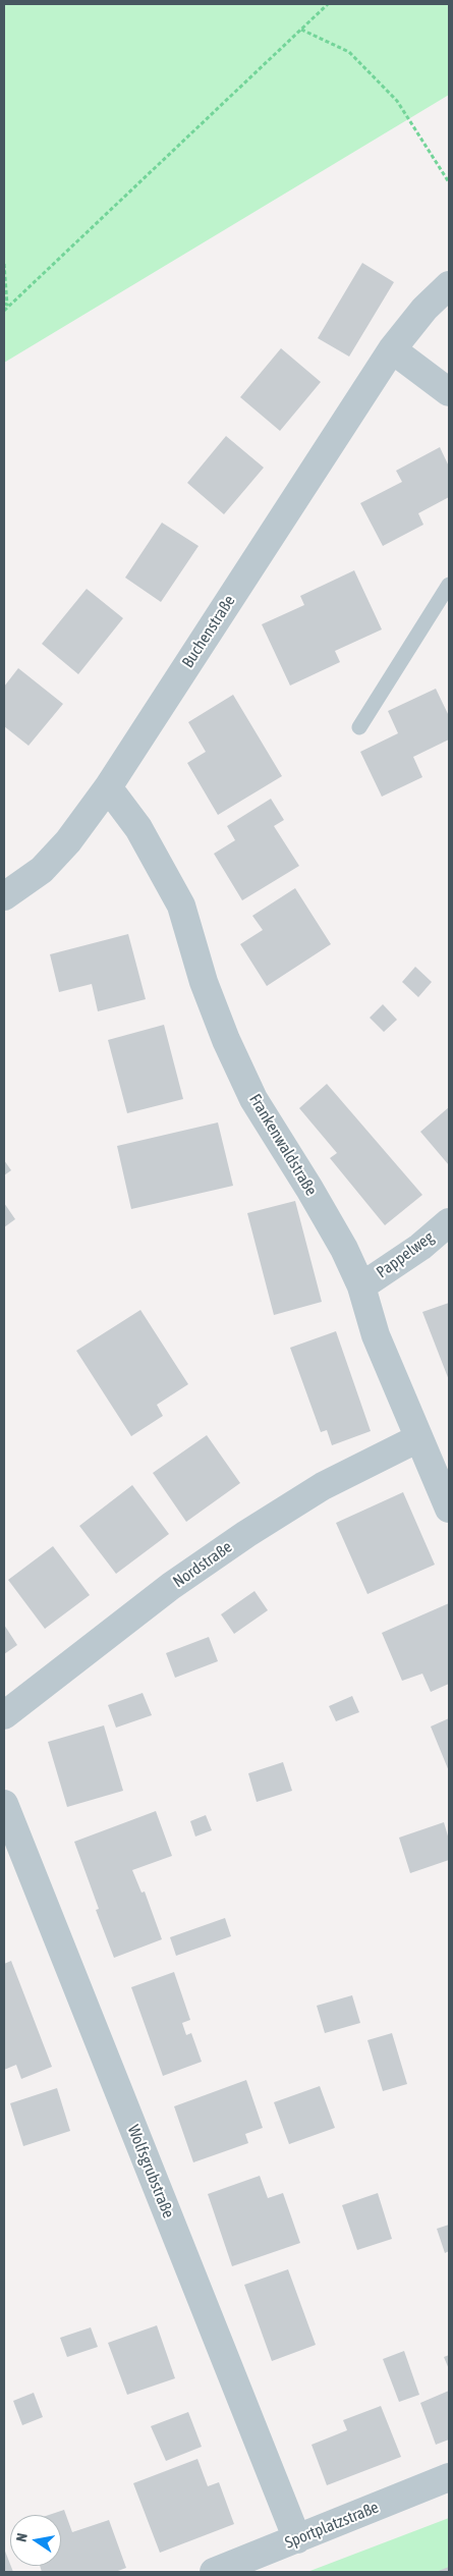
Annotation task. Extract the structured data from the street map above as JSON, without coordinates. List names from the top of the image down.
{
  "streets": {
    "street": [
      "Buchenstraße",
      "Frankenwaldstraße",
      "Pappelweg",
      "Nordstraße",
      "Wolfsgrubstraße",
      "Sportplatzstraße"
    ]
  },
  "crossings": [
    ["Buchenstraße", "Frankenwaldstraße"],
    ["Frankenwaldstraße", "Pappelweg"],
    ["Frankenwaldstraße", "Nordstraße"],
    ["Wolfsgrubstraße", "Sportplatzstraße"]
  ],
  "north": "left"
}
